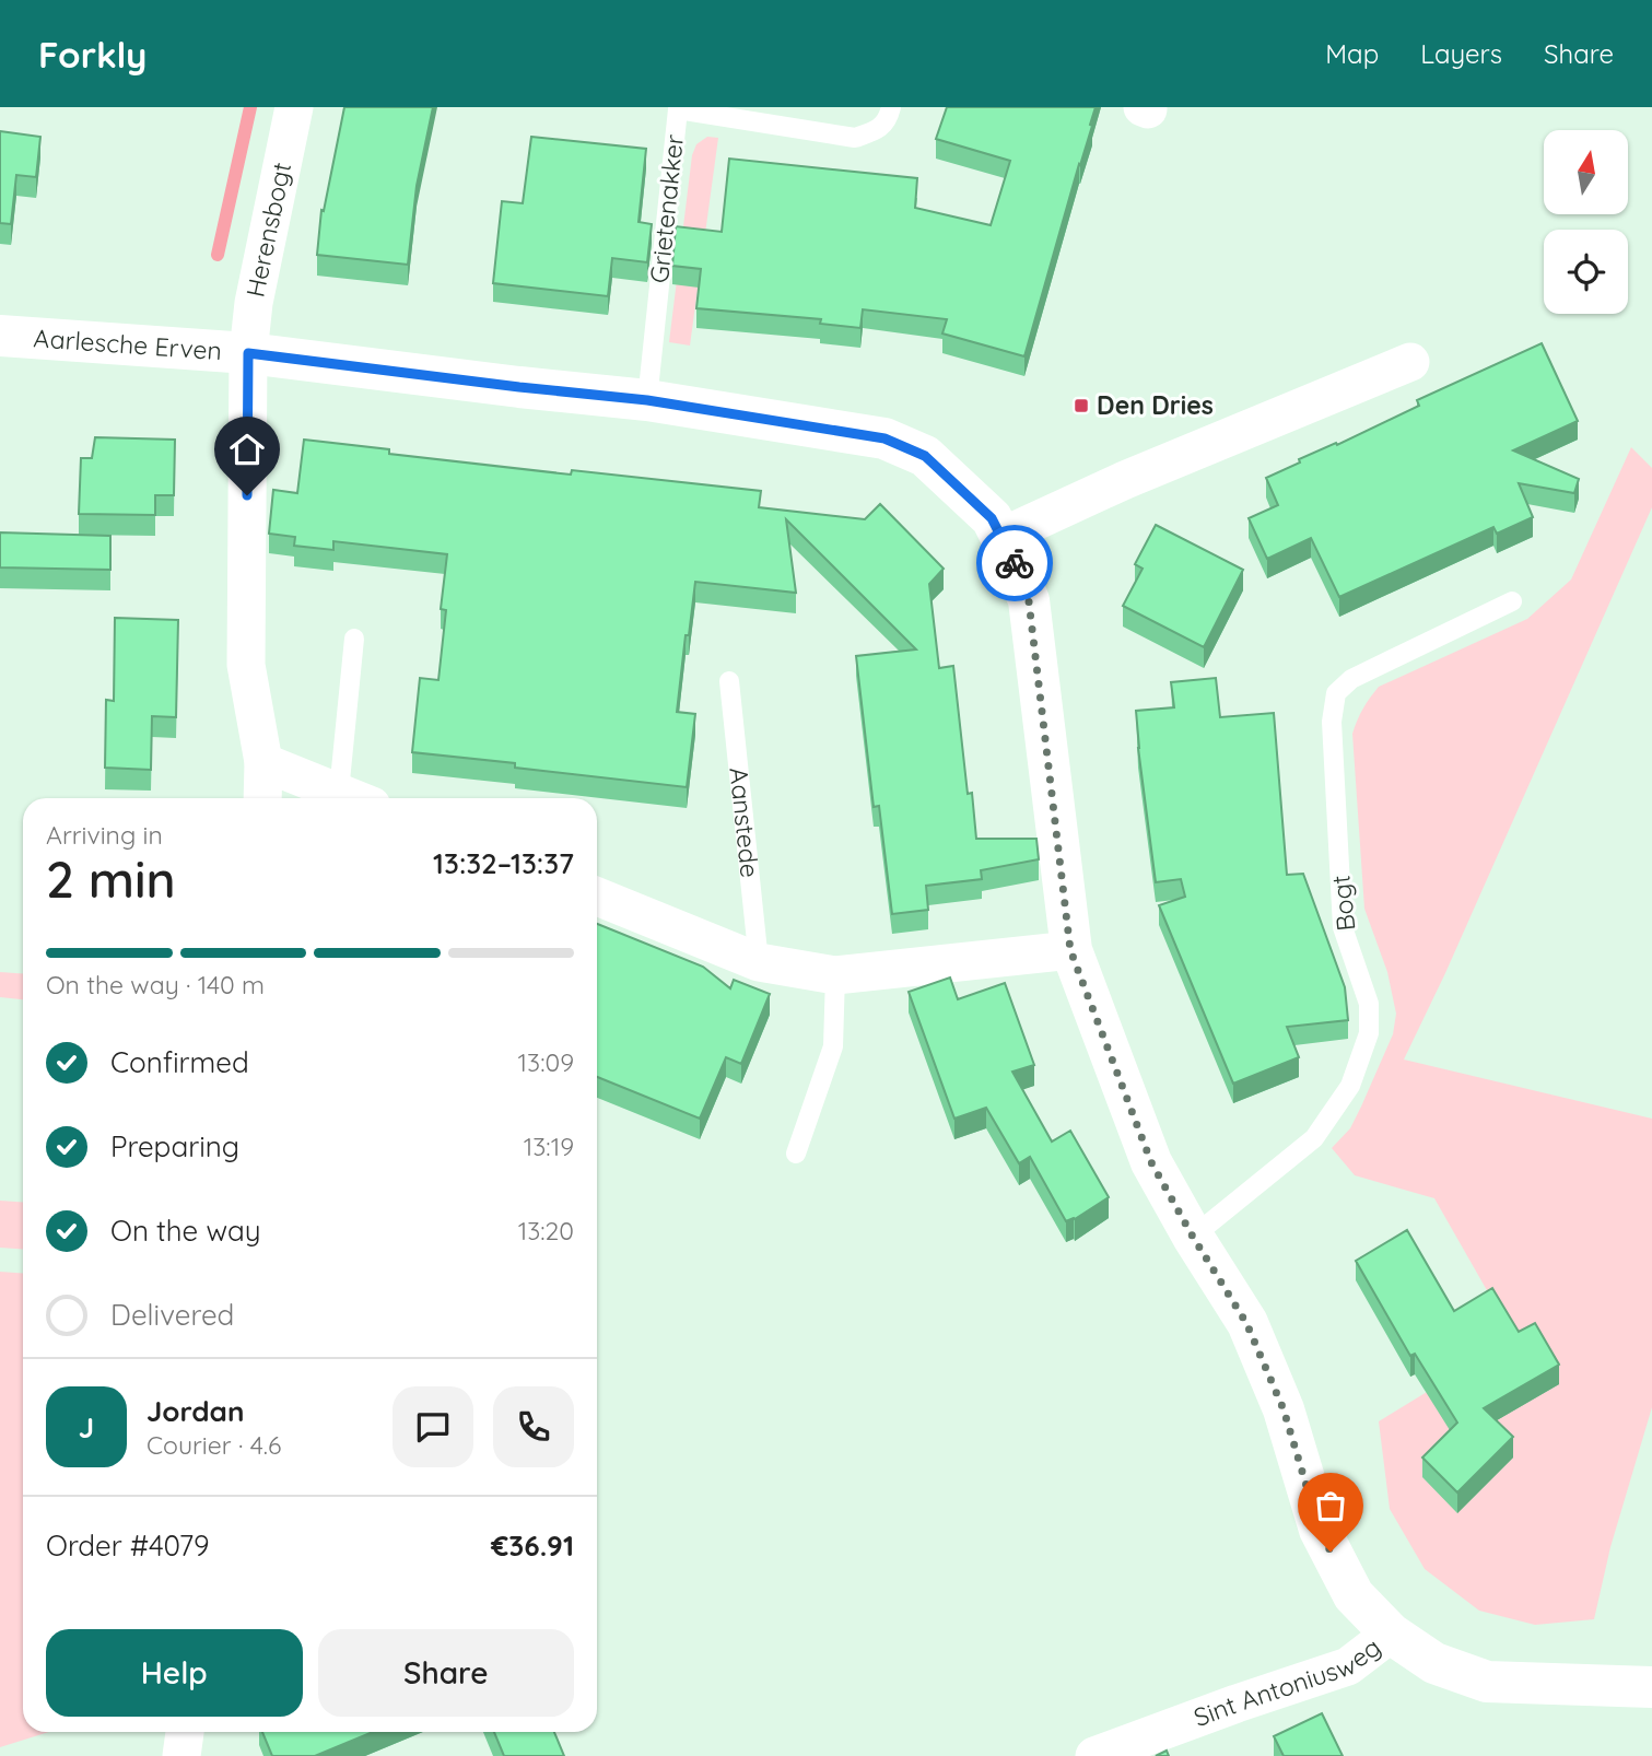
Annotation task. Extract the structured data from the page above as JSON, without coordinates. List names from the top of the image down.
{
  "streets": {
    "street": ["Herensbogt", "Aarlesche Erven", "Sint Antoniusweg"],
    "lane": ["Grietenakker", "Aanstede", "Bogt"]
  },
  "crossings": [
    ["Grietenakker", "Aarlesche Erven"],
    ["Herensbogt", "Aarlesche Erven"],
    ["Aarlesche Erven", "Bogt"],
    ["Aarlesche Erven", "Sint Antoniusweg"]
  ],
  "places": {
    "transit": ["Den Dries"]
  },
  "north": "top",
  "page": {
    "header": "Forkly",
    "nav": ["Map", "Layers", "Share"],
    "heading": ["2 min", "Arriving in", "13:32–13:37"],
    "panel": [
      "Jordan",
      "Courier · 4.6",
      "Order #4079",
      "€36.91"
    ],
    "bar": "On the way · 140 m",
    "list": [
      ["Confirmed", "13:09"],
      ["Preparing", "13:19"],
      ["On the way", "13:20"],
      "Delivered"
    ],
    "round": "J",
    "buttons": ["Help", "Share"]
  }
}
